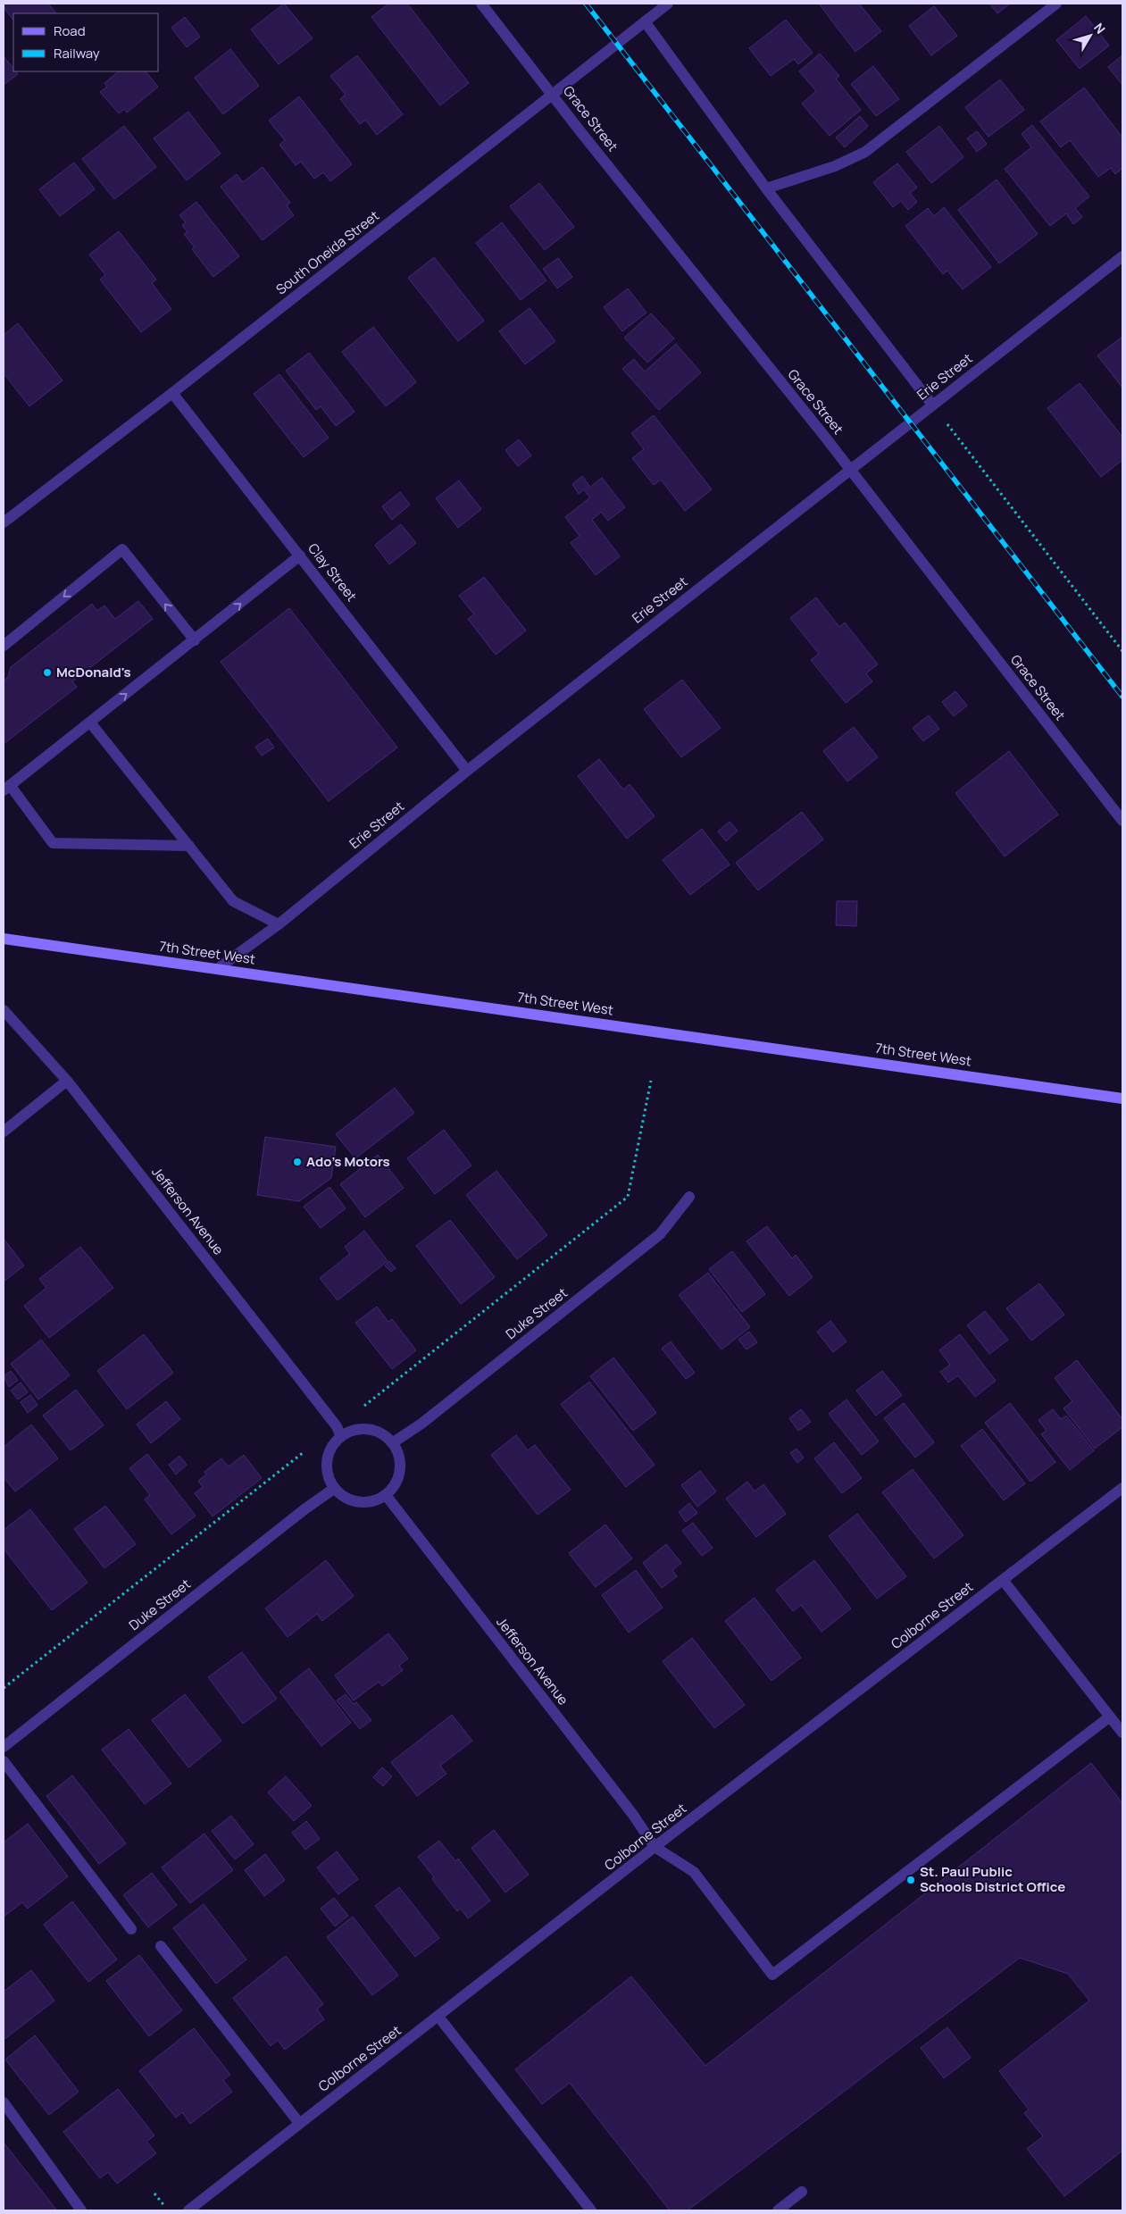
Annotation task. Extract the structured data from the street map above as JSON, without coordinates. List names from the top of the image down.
{
  "streets": {
    "main road": ["7th Street West"],
    "street": [
      "Grace Street",
      "South Oneida Street",
      "Erie Street",
      "Clay Street",
      "Jefferson Avenue",
      "Duke Street",
      "Colborne Street"
    ]
  },
  "crossings": [
    ["Grace Street", "South Oneida Street"],
    ["Grace Street", "Erie Street"],
    ["South Oneida Street", "Clay Street"],
    ["Erie Street", "Clay Street"],
    ["Erie Street", "7th Street West"],
    ["Jefferson Avenue", "Duke Street"],
    ["Jefferson Avenue", "Colborne Street"]
  ],
  "places": ["McDonald's", "Ado's Motors", "St. Paul Public Schools District Office"],
  "legend": ["Road", "Railway"],
  "north": "top right"
}
